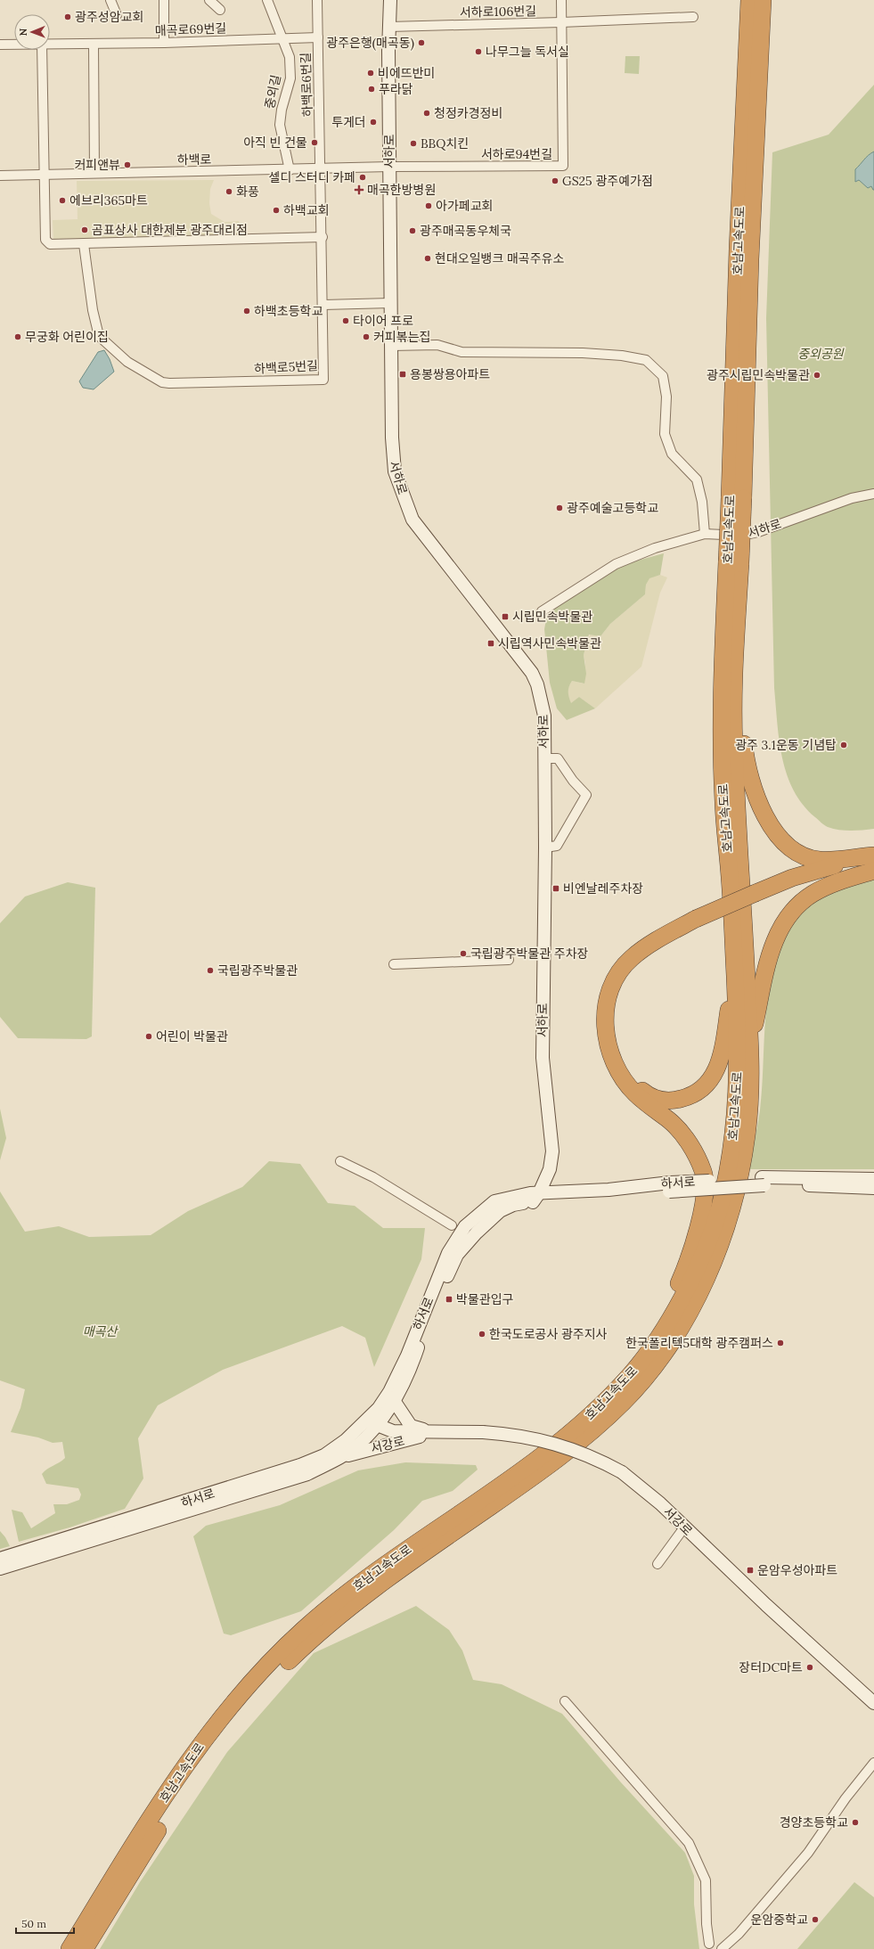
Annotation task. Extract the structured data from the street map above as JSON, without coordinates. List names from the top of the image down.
{
  "streets": {
    "highway": ["호남고속도로"],
    "main road": ["서하로", "하서로", "서강로"],
    "street": [
      "서하로106번길",
      "매곡로69번길",
      "하백로6번길",
      "중외길",
      "서하로94번길",
      "하백로",
      "하백로5번길"
    ]
  },
  "crossings": [
    ["서하로106번길", "서하로"],
    ["서하로106번길", "서하로94번길"],
    ["매곡로69번길", "하백로6번길"],
    ["매곡로69번길", "중외길"],
    ["하백로6번길", "하백로"],
    ["하백로6번길", "하백로5번길"],
    ["중외길", "하백로"],
    ["서하로", "서하로94번길"],
    ["서하로", "하백로"],
    ["서하로", "하서로"],
    ["서하로94번길", "하백로"],
    ["하백로", "하백로5번길"],
    ["하서로", "서강로"]
  ],
  "parks": ["중외공원", "매곡산"],
  "places": {
    "other": [
      "광주성암교회",
      "광주은행(매곡동)",
      "나무그늘 독서실",
      "비에뜨반미",
      "푸라닭",
      "청정카경정비",
      "투게더",
      "아직 빈 건물",
      "BBQ치킨",
      "커피앤뷰",
      "셀디 스터디 카페",
      "GS25 광주예가점",
      "화풍",
      "에브리365마트",
      "아가페교회",
      "하백교회",
      "곰표상사 대한제분 광주대리점",
      "광주매곡동우체국",
      "현대오일뱅크 매곡주유소",
      "하백초등학교",
      "타이어 프로",
      "무궁화 어린이집",
      "커피볶는집",
      "광주시립민속박물관",
      "광주예술고등학교",
      "광주 3.1운동 기념탑",
      "국립광주박물관 주차장",
      "국립광주박물관",
      "어린이 박물관",
      "한국도로공사 광주지사",
      "한국폴리텍5대학 광주캠퍼스",
      "장터DC마트",
      "경양초등학교",
      "운암중학교"
    ],
    "health": ["매곡한방병원"],
    "transit": [
      "용봉쌍용아파트",
      "시립민속박물관",
      "시립역사민속박물관",
      "비엔날레주차장",
      "박물관입구",
      "운암우성아파트"
    ]
  },
  "scale_bar": "50 m",
  "north": "left"
}
